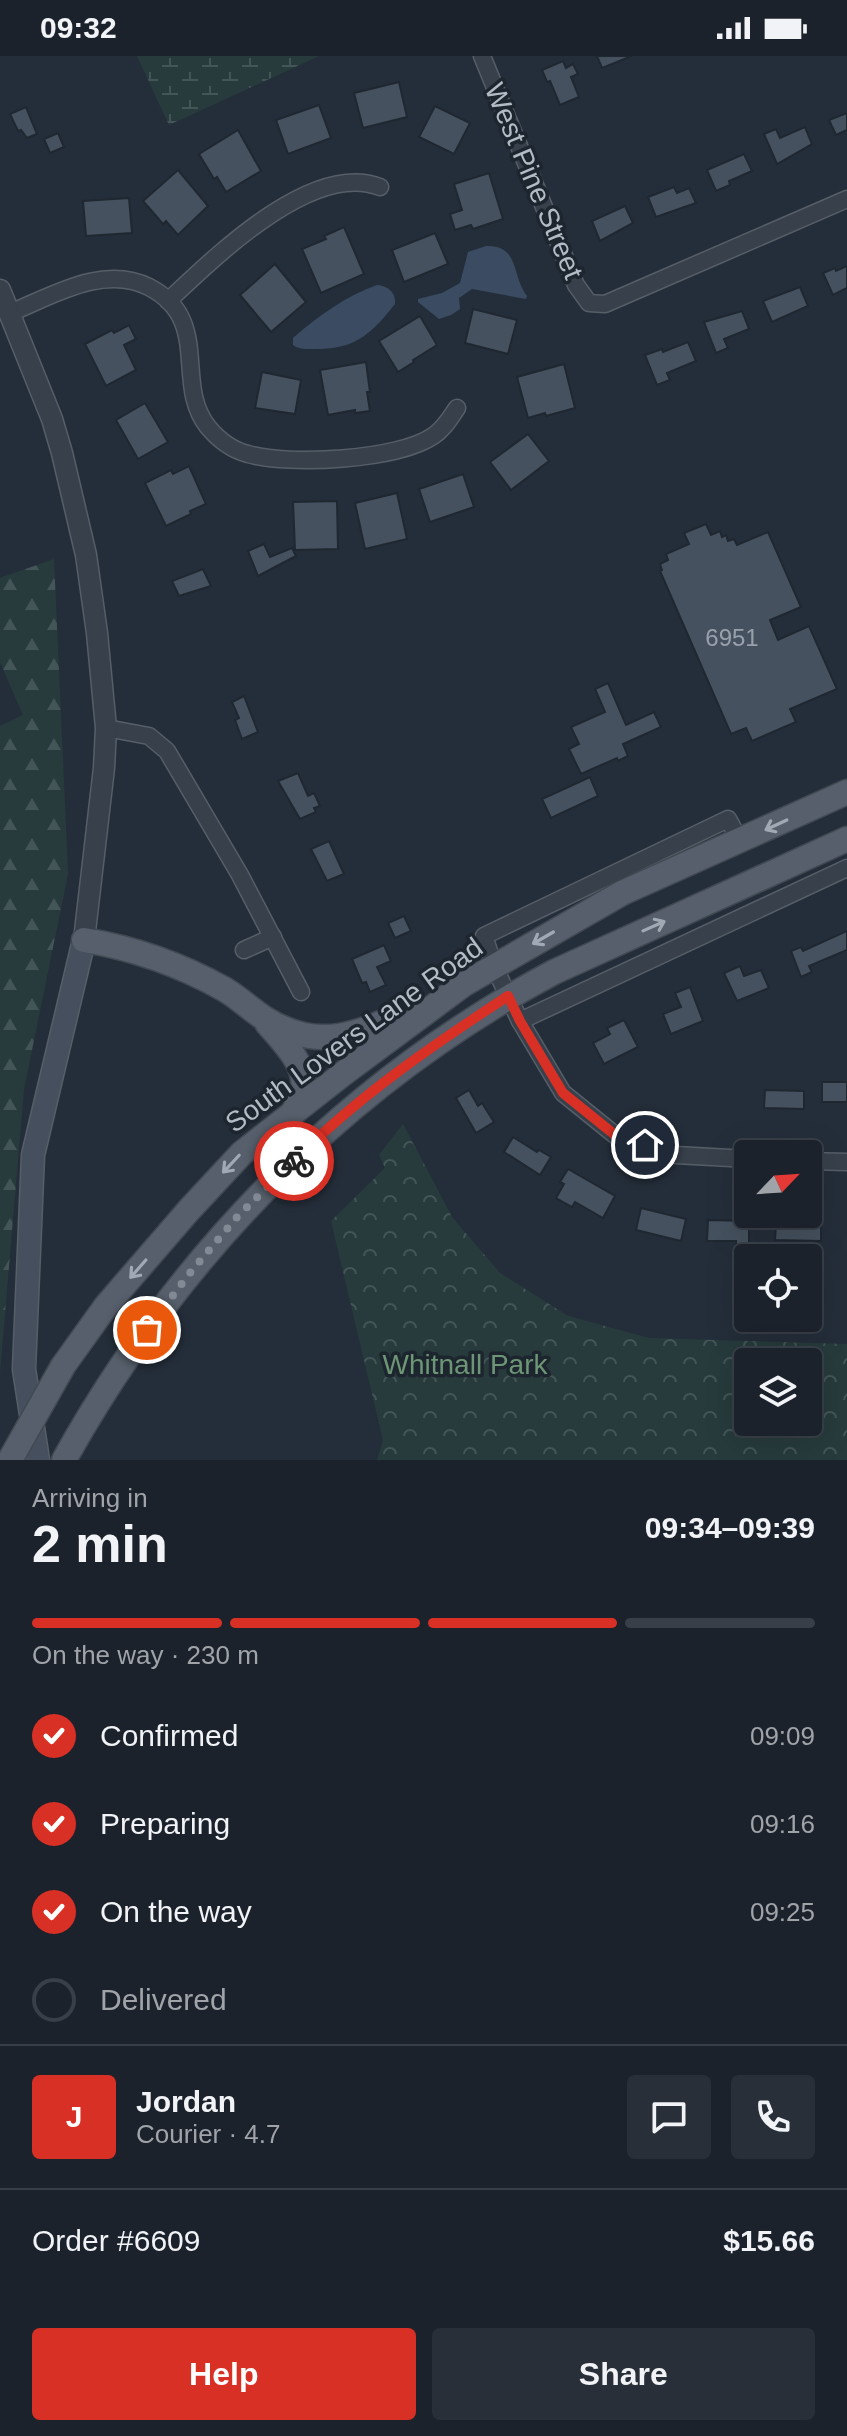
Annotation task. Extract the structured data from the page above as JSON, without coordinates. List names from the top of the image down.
{
  "streets": {
    "main road": ["South Lovers Lane Road"],
    "street": ["West Pine Street"]
  },
  "parks": ["Whitnall Park"],
  "house_numbers": ["6951"],
  "north": "top right",
  "page": {
    "status": "09:32",
    "heading": ["2 min", "Arriving in", "09:34–09:39"],
    "panel": [
      "Jordan",
      "Courier · 4.7",
      "Order #6609",
      "$15.66"
    ],
    "bar": "On the way · 230 m",
    "list": [
      ["Confirmed", "09:09"],
      ["Preparing", "09:16"],
      ["On the way", "09:25"],
      "Delivered"
    ],
    "round": "J",
    "buttons": ["Help", "Share"]
  }
}
